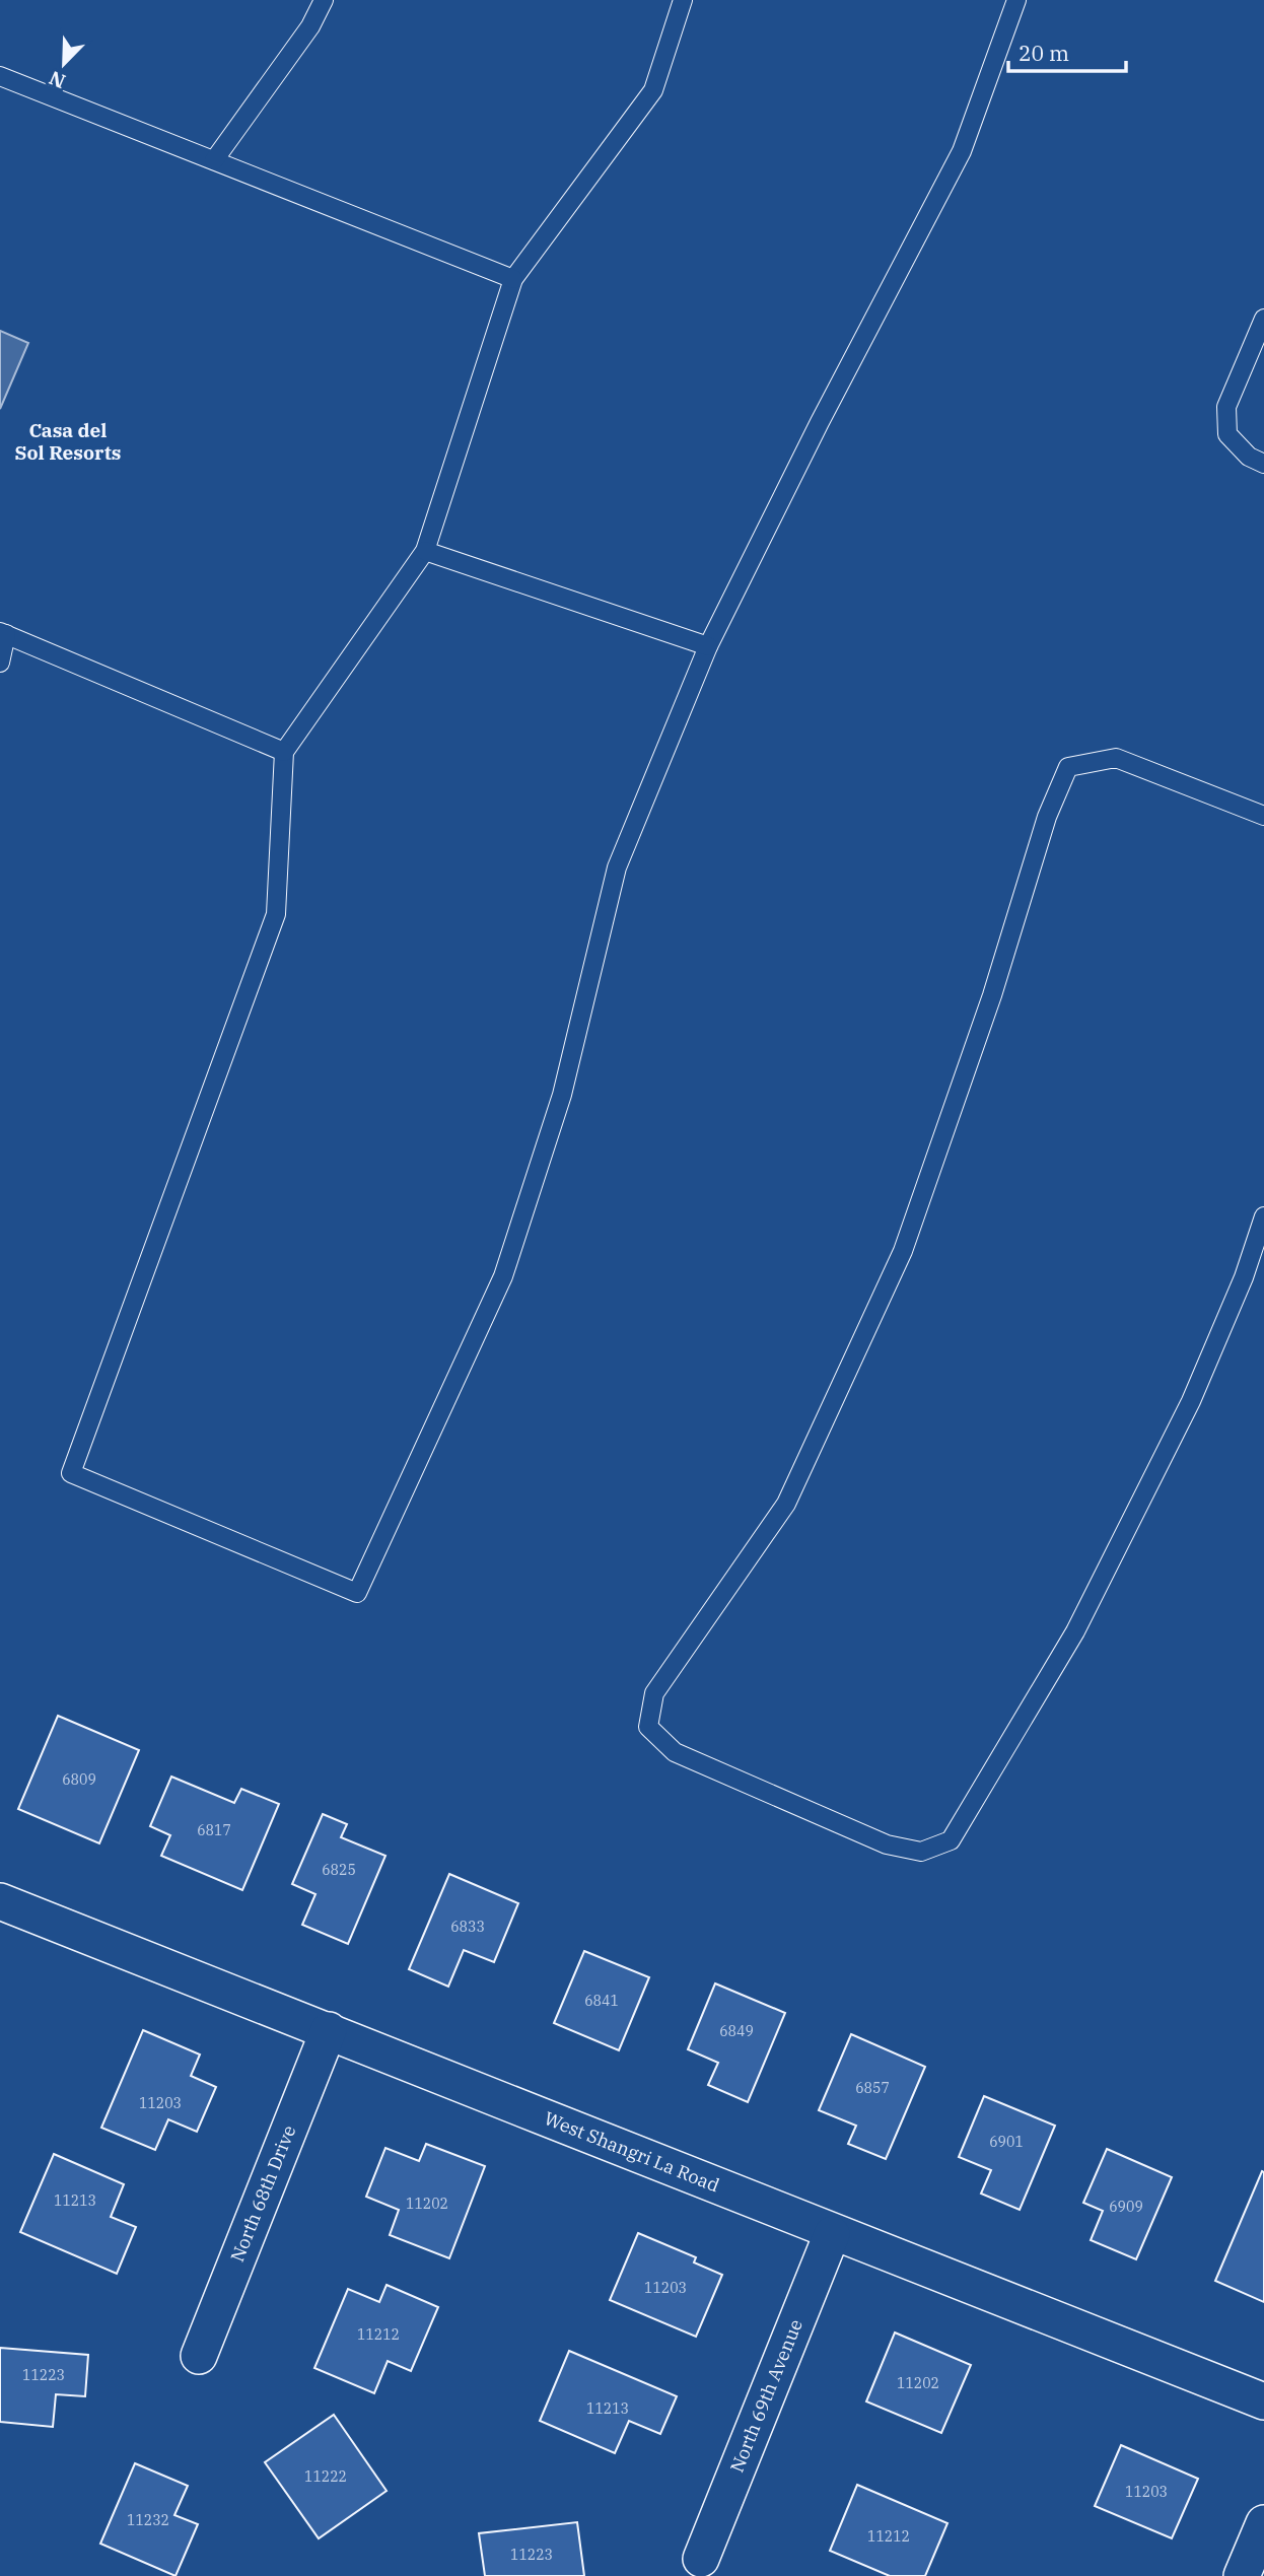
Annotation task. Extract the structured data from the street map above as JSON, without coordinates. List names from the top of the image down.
{
  "streets": {
    "street": ["West Shangri La Road", "North 68th Drive", "North 69th Avenue"]
  },
  "crossings": [
    ["West Shangri La Road", "North 68th Drive"],
    ["West Shangri La Road", "North 69th Avenue"]
  ],
  "districts": ["Casa del Sol Resorts"],
  "house_numbers": [
    "6809",
    "6817",
    "6825",
    "6833",
    "6841",
    "6849",
    "6857",
    "11203",
    "6901",
    "11213",
    "11202",
    "6909",
    "11203",
    "11212",
    "11223",
    "11202",
    "11213",
    "11222",
    "11203",
    "11232",
    "11212",
    "11223"
  ],
  "scale_bar": "20 m",
  "north": "bottom left"
}
